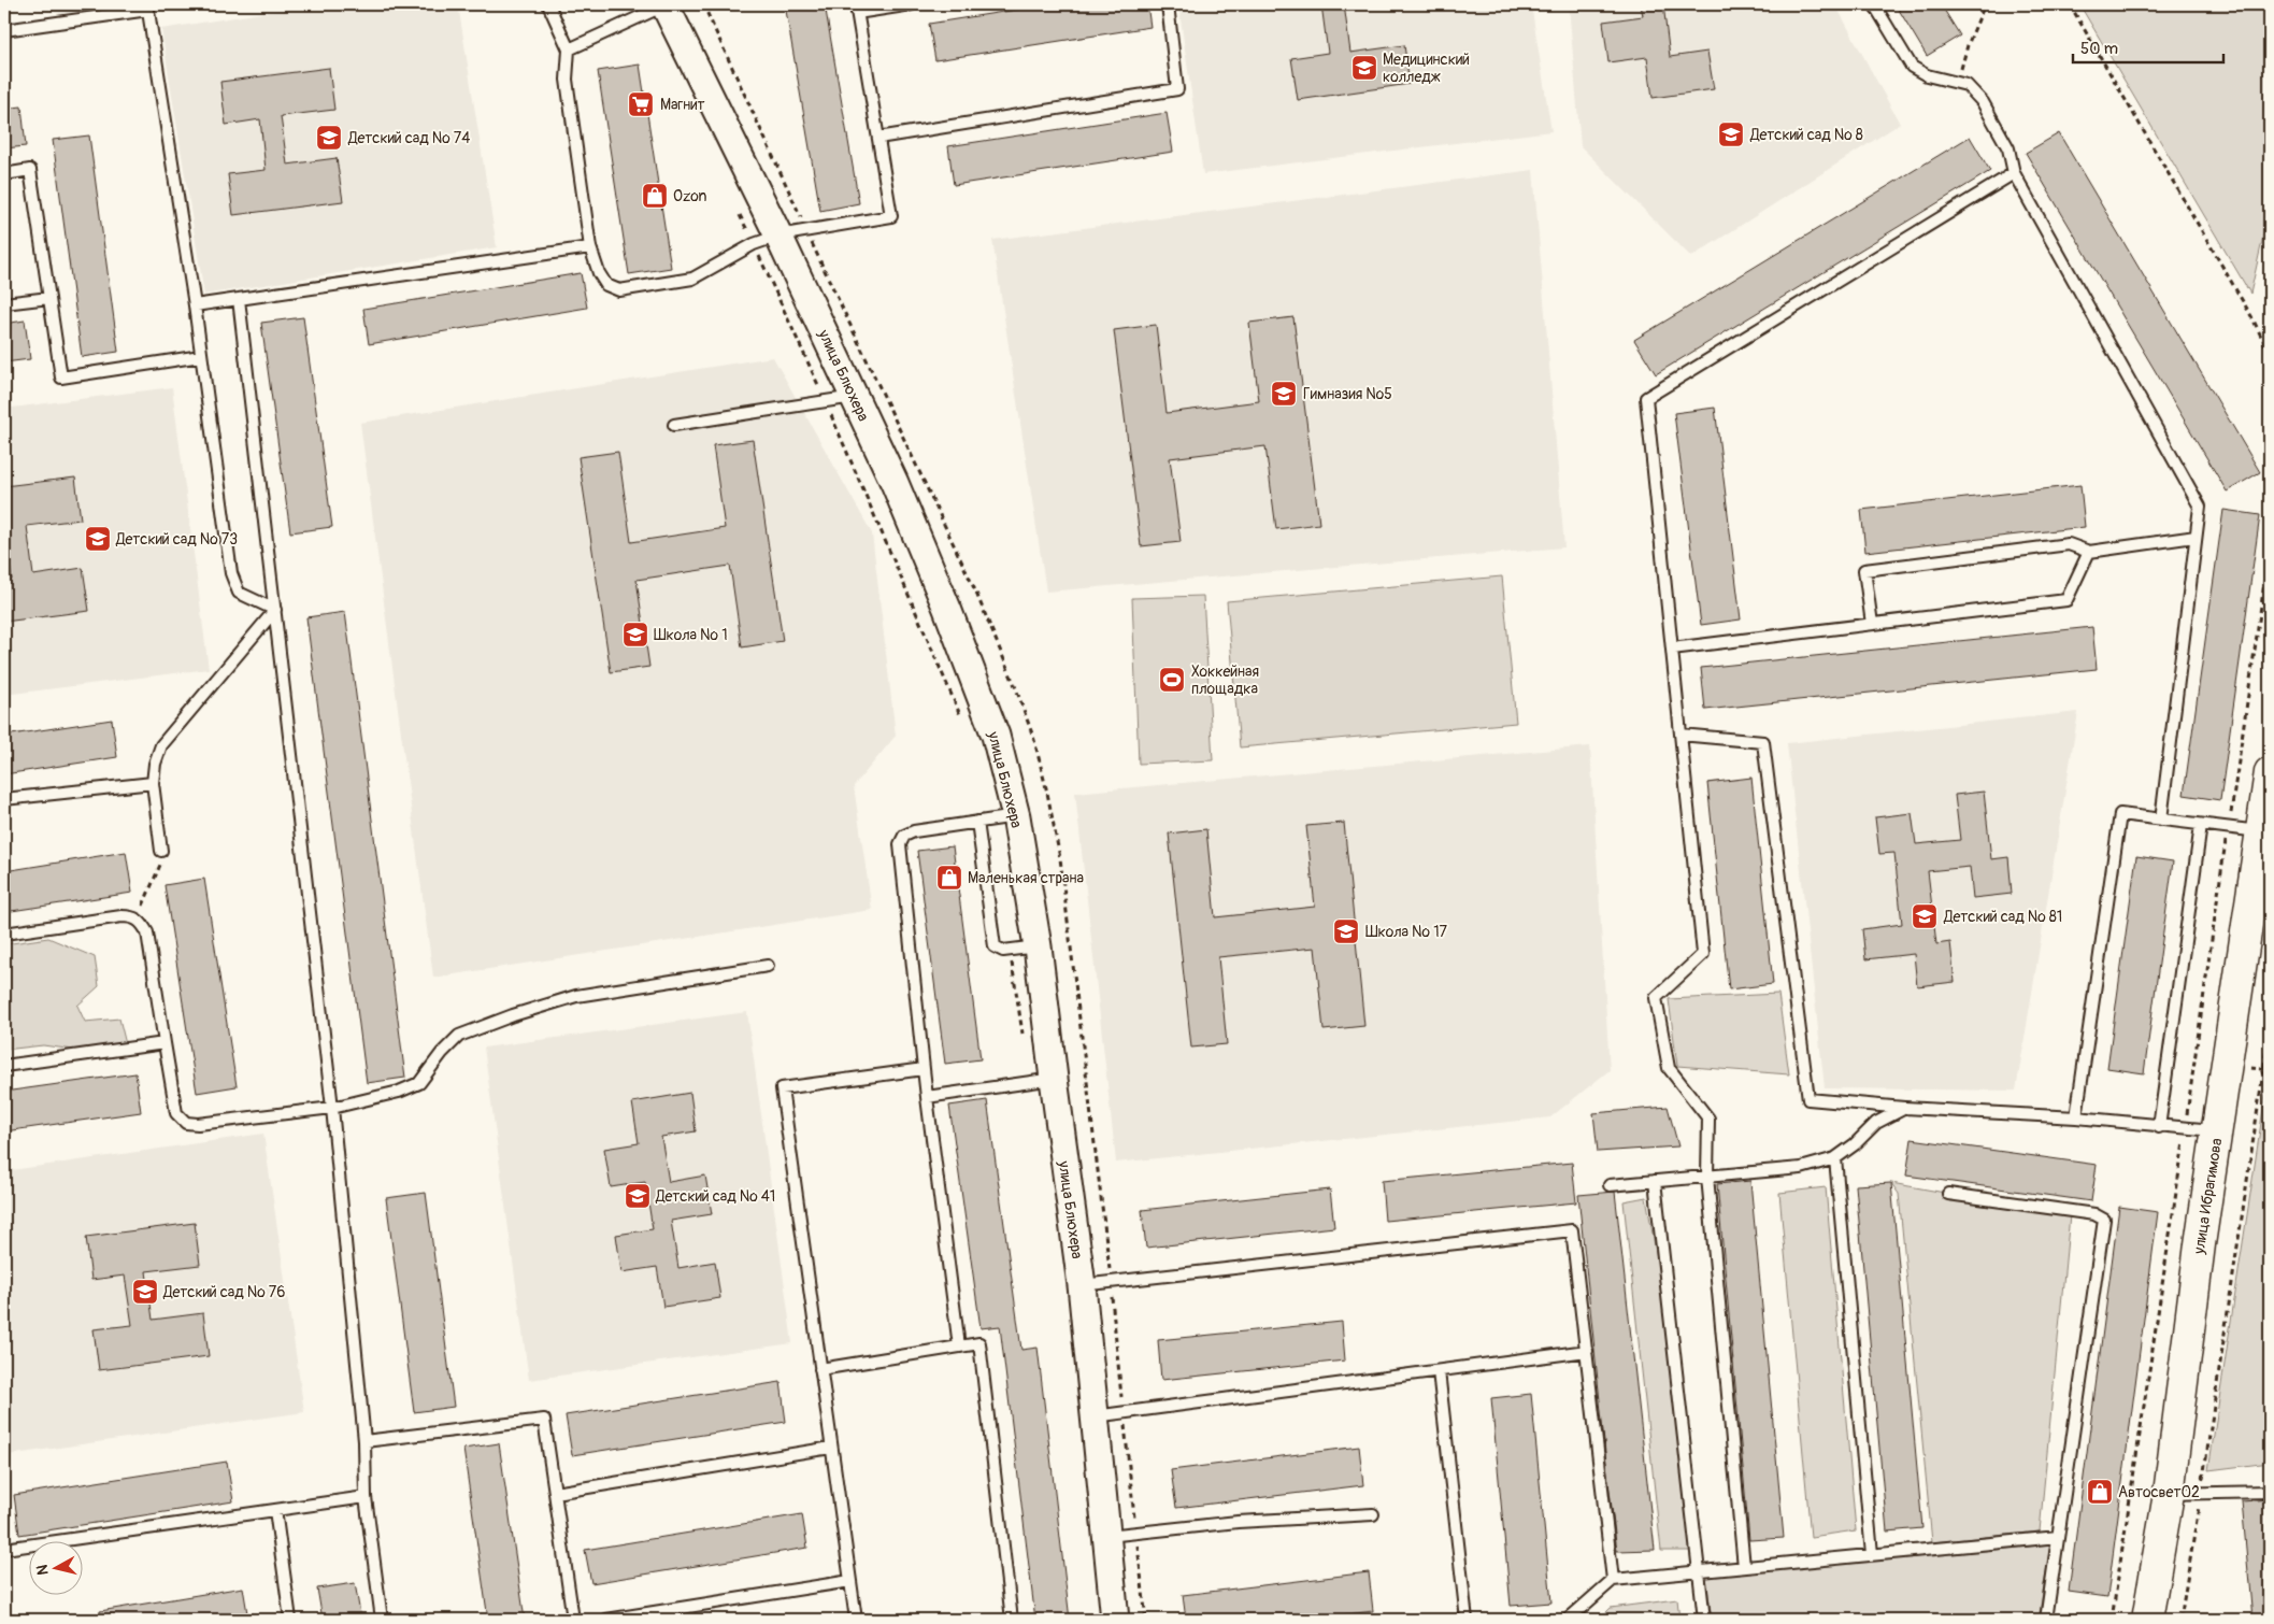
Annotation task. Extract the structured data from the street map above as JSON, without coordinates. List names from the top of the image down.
{
  "streets": {
    "main road": ["улица Ибрагимова"],
    "street": ["улица Блюхера"]
  },
  "places": {
    "school or university": [
      "Медицинский колледж",
      "Детский сад № 8",
      "Детский сад № 74",
      "Гимназия №5",
      "Детский сад № 73",
      "Школа № 1",
      "Детский сад № 81",
      "Школа № 17",
      "Детский сад № 41",
      "Детский сад № 76"
    ],
    "supermarket": ["Магнит"],
    "shop": ["Ozon", "Маленькая страна", "Автосвет02"],
    "sports": ["Хоккейная площадка"]
  },
  "scale_bar": "50 m",
  "north": "left"
}
